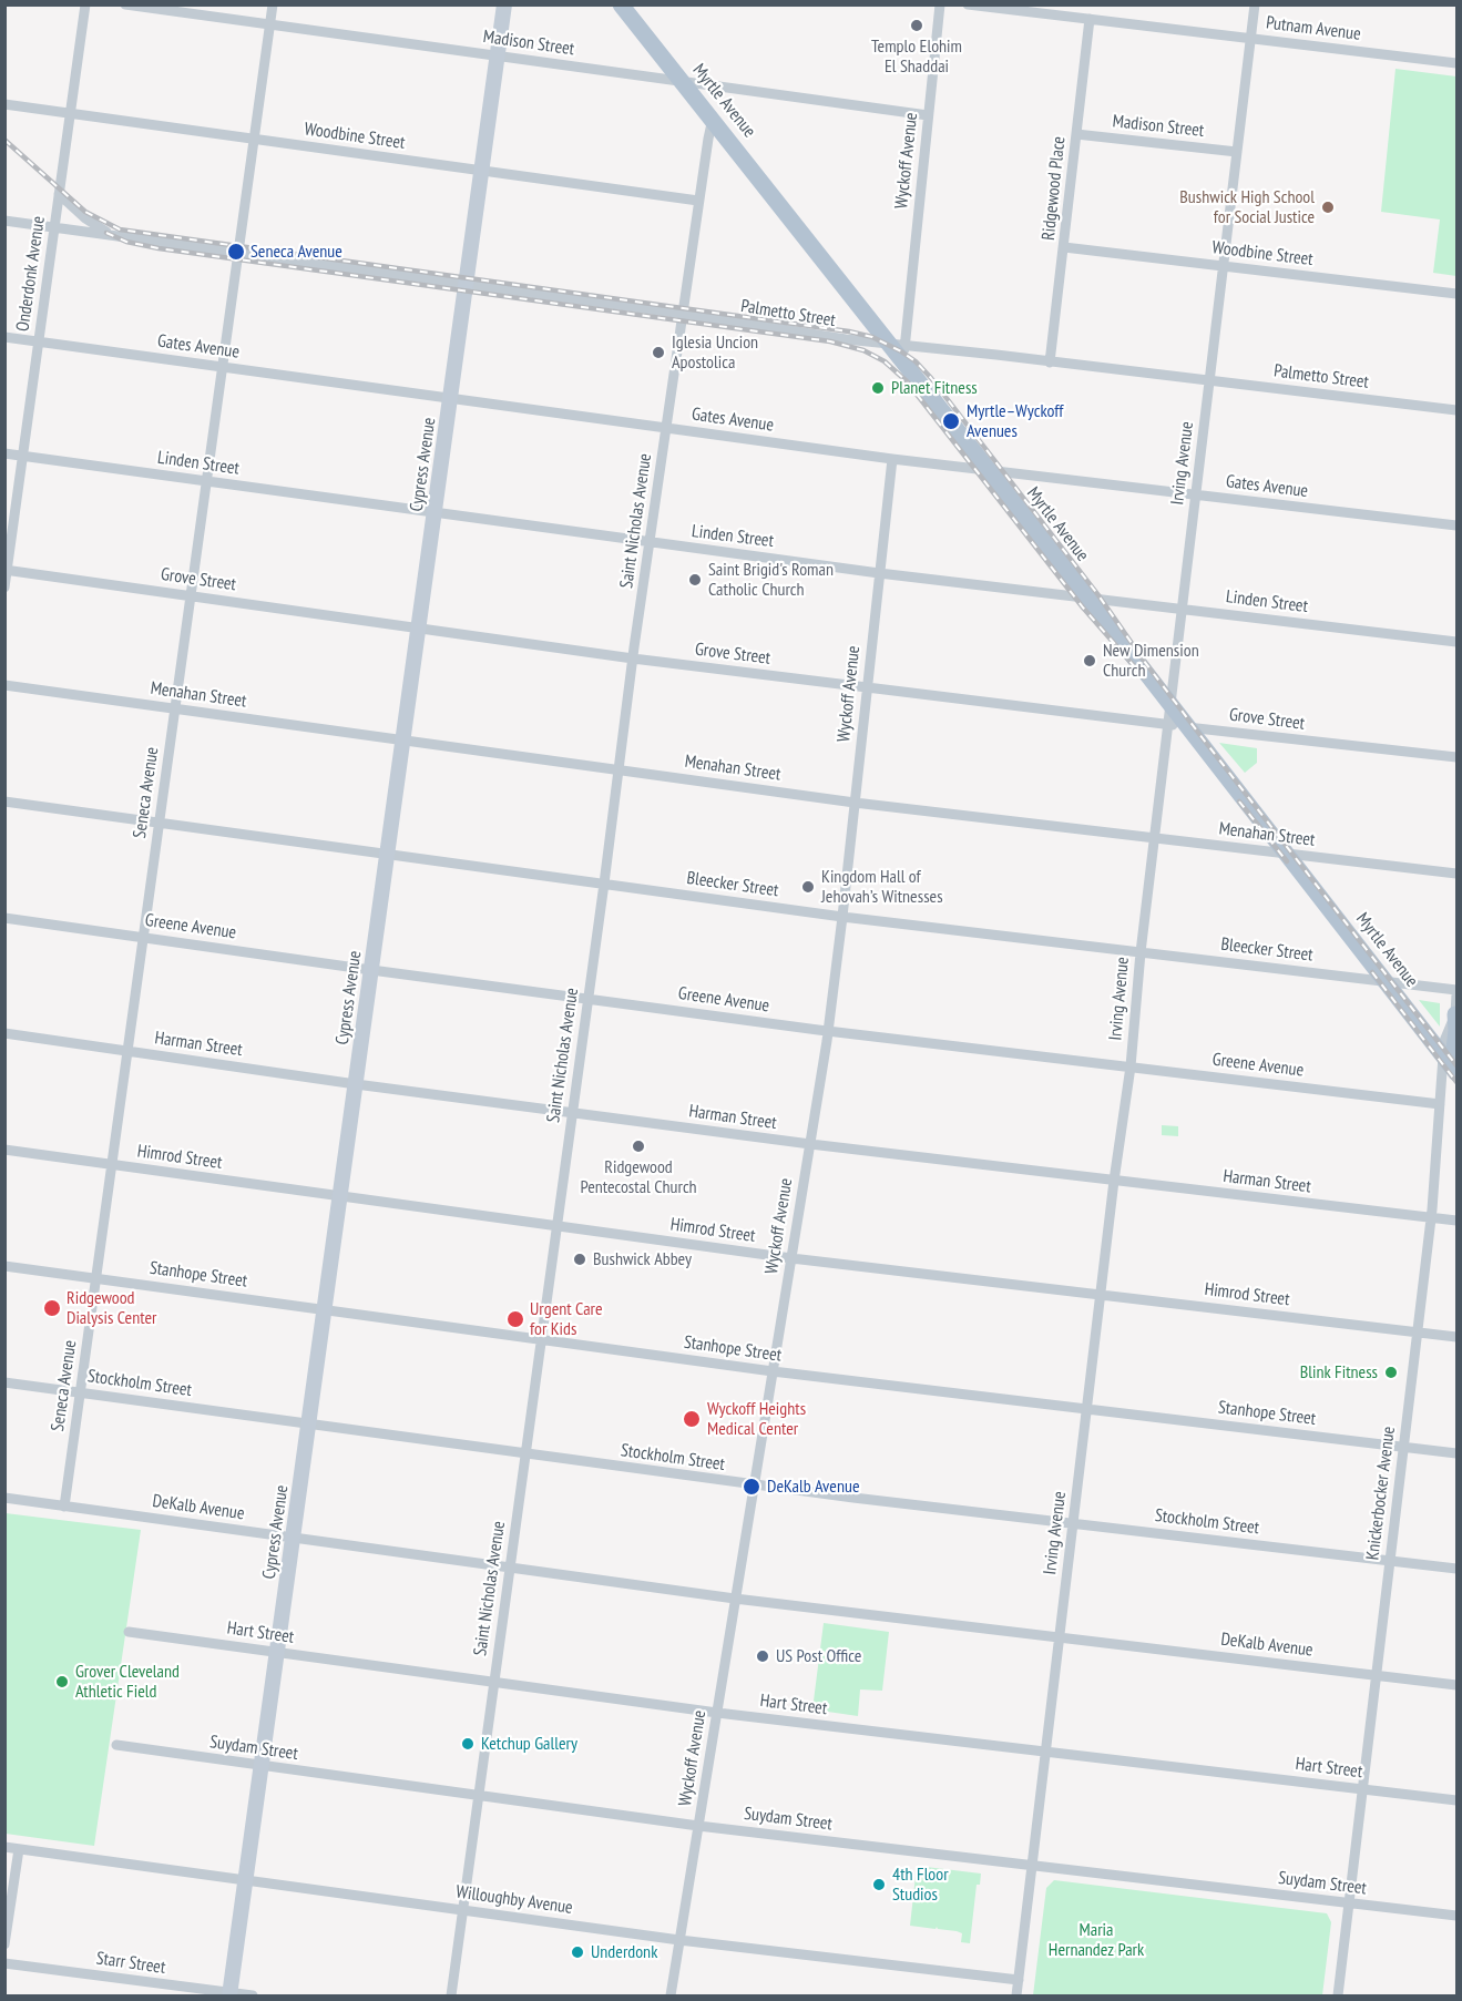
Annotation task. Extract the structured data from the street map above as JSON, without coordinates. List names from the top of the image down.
{
  "streets": {
    "main road": ["Myrtle Avenue", "Cypress Avenue"],
    "street": [
      "Putnam Avenue",
      "Madison Street",
      "Woodbine Street",
      "Wyckoff Avenue",
      "Ridgewood Place",
      "Onderdonk Avenue",
      "Palmetto Street",
      "Gates Avenue",
      "Linden Street",
      "Irving Avenue",
      "Saint Nicholas Avenue",
      "Grove Street",
      "Menahan Street",
      "Seneca Avenue",
      "Bleecker Street",
      "Greene Avenue",
      "Harman Street",
      "Himrod Street",
      "Stanhope Street",
      "Stockholm Street",
      "Knickerbocker Avenue",
      "DeKalb Avenue",
      "Hart Street",
      "Suydam Street",
      "Willoughby Avenue",
      "Starr Street"
    ]
  },
  "crossings": [
    ["Putnam Avenue", "Ridgewood Place"],
    ["Putnam Avenue", "Irving Avenue"],
    ["Madison Street", "Myrtle Avenue"],
    ["Madison Street", "Wyckoff Avenue"],
    ["Madison Street", "Ridgewood Place"],
    ["Madison Street", "Irving Avenue"],
    ["Madison Street", "Cypress Avenue"],
    ["Madison Street", "Seneca Avenue"],
    ["Myrtle Avenue", "Wyckoff Avenue"],
    ["Myrtle Avenue", "Palmetto Street"],
    ["Myrtle Avenue", "Gates Avenue"],
    ["Myrtle Avenue", "Linden Street"],
    ["Myrtle Avenue", "Irving Avenue"],
    ["Myrtle Avenue", "Saint Nicholas Avenue"],
    ["Myrtle Avenue", "Grove Street"],
    ["Myrtle Avenue", "Menahan Street"],
    ["Myrtle Avenue", "Bleecker Street"],
    ["Myrtle Avenue", "Knickerbocker Avenue"],
    ["Woodbine Street", "Ridgewood Place"],
    ["Woodbine Street", "Onderdonk Avenue"],
    ["Woodbine Street", "Irving Avenue"],
    ["Woodbine Street", "Cypress Avenue"],
    ["Woodbine Street", "Saint Nicholas Avenue"],
    ["Woodbine Street", "Seneca Avenue"],
    ["Wyckoff Avenue", "Palmetto Street"],
    ["Wyckoff Avenue", "Gates Avenue"],
    ["Wyckoff Avenue", "Linden Street"],
    ["Wyckoff Avenue", "Grove Street"],
    ["Wyckoff Avenue", "Menahan Street"],
    ["Wyckoff Avenue", "Bleecker Street"],
    ["Wyckoff Avenue", "Greene Avenue"],
    ["Wyckoff Avenue", "Harman Street"],
    ["Wyckoff Avenue", "Himrod Street"],
    ["Wyckoff Avenue", "Stanhope Street"],
    ["Wyckoff Avenue", "Stockholm Street"],
    ["Wyckoff Avenue", "DeKalb Avenue"],
    ["Wyckoff Avenue", "Hart Street"],
    ["Wyckoff Avenue", "Suydam Street"],
    ["Wyckoff Avenue", "Willoughby Avenue"],
    ["Ridgewood Place", "Palmetto Street"],
    ["Onderdonk Avenue", "Palmetto Street"],
    ["Onderdonk Avenue", "Gates Avenue"],
    ["Onderdonk Avenue", "Linden Street"],
    ["Onderdonk Avenue", "Grove Street"],
    ["Palmetto Street", "Irving Avenue"],
    ["Palmetto Street", "Cypress Avenue"],
    ["Palmetto Street", "Saint Nicholas Avenue"],
    ["Palmetto Street", "Seneca Avenue"],
    ["Gates Avenue", "Irving Avenue"],
    ["Gates Avenue", "Cypress Avenue"],
    ["Gates Avenue", "Saint Nicholas Avenue"],
    ["Gates Avenue", "Seneca Avenue"],
    ["Linden Street", "Irving Avenue"],
    ["Linden Street", "Cypress Avenue"],
    ["Linden Street", "Saint Nicholas Avenue"],
    ["Linden Street", "Seneca Avenue"],
    ["Irving Avenue", "Grove Street"],
    ["Irving Avenue", "Menahan Street"],
    ["Irving Avenue", "Bleecker Street"],
    ["Irving Avenue", "Greene Avenue"],
    ["Irving Avenue", "Harman Street"],
    ["Irving Avenue", "Himrod Street"],
    ["Irving Avenue", "Stanhope Street"],
    ["Irving Avenue", "Stockholm Street"],
    ["Irving Avenue", "DeKalb Avenue"],
    ["Irving Avenue", "Hart Street"],
    ["Irving Avenue", "Suydam Street"],
    ["Irving Avenue", "Willoughby Avenue"],
    ["Cypress Avenue", "Grove Street"],
    ["Cypress Avenue", "Menahan Street"],
    ["Cypress Avenue", "Bleecker Street"],
    ["Cypress Avenue", "Greene Avenue"],
    ["Cypress Avenue", "Harman Street"],
    ["Cypress Avenue", "Himrod Street"],
    ["Cypress Avenue", "Stanhope Street"],
    ["Cypress Avenue", "Stockholm Street"],
    ["Cypress Avenue", "DeKalb Avenue"],
    ["Cypress Avenue", "Hart Street"],
    ["Cypress Avenue", "Suydam Street"],
    ["Cypress Avenue", "Willoughby Avenue"],
    ["Cypress Avenue", "Starr Street"],
    ["Saint Nicholas Avenue", "Grove Street"],
    ["Saint Nicholas Avenue", "Menahan Street"],
    ["Saint Nicholas Avenue", "Bleecker Street"],
    ["Saint Nicholas Avenue", "Greene Avenue"],
    ["Saint Nicholas Avenue", "Harman Street"],
    ["Saint Nicholas Avenue", "Himrod Street"],
    ["Saint Nicholas Avenue", "Stanhope Street"],
    ["Saint Nicholas Avenue", "Stockholm Street"],
    ["Saint Nicholas Avenue", "DeKalb Avenue"],
    ["Saint Nicholas Avenue", "Hart Street"],
    ["Saint Nicholas Avenue", "Suydam Street"],
    ["Saint Nicholas Avenue", "Willoughby Avenue"],
    ["Grove Street", "Seneca Avenue"],
    ["Menahan Street", "Seneca Avenue"],
    ["Seneca Avenue", "Bleecker Street"],
    ["Seneca Avenue", "Greene Avenue"],
    ["Seneca Avenue", "Harman Street"],
    ["Seneca Avenue", "Himrod Street"],
    ["Seneca Avenue", "Stanhope Street"],
    ["Seneca Avenue", "Stockholm Street"],
    ["Seneca Avenue", "DeKalb Avenue"],
    ["Greene Avenue", "Knickerbocker Avenue"],
    ["Harman Street", "Knickerbocker Avenue"],
    ["Himrod Street", "Knickerbocker Avenue"],
    ["Stanhope Street", "Knickerbocker Avenue"],
    ["Stockholm Street", "Knickerbocker Avenue"],
    ["Knickerbocker Avenue", "DeKalb Avenue"],
    ["Knickerbocker Avenue", "Hart Street"],
    ["Knickerbocker Avenue", "Suydam Street"]
  ],
  "parks": ["Maria Hernandez Park"],
  "places": [
    "Templo Elohim El Shaddai",
    "Bushwick High School for Social Justice",
    "Seneca Avenue",
    "Iglesia Uncion Apostolica",
    "Planet Fitness",
    "Myrtle–Wyckoff Avenues",
    "Saint Brigid's Roman Catholic Church",
    "New Dimension Church",
    "Kingdom Hall of Jehovah’s Witnesses",
    "Ridgewood Pentecostal Church",
    "Bushwick Abbey",
    "Ridgewood Dialysis Center",
    "Urgent Care for Kids",
    "Blink Fitness",
    "Wyckoff Heights Medical Center",
    "DeKalb Avenue",
    "US Post Office",
    "Grover Cleveland Athletic Field",
    "Ketchup Gallery",
    "4th Floor Studios",
    "Underdonk"
  ]
}
